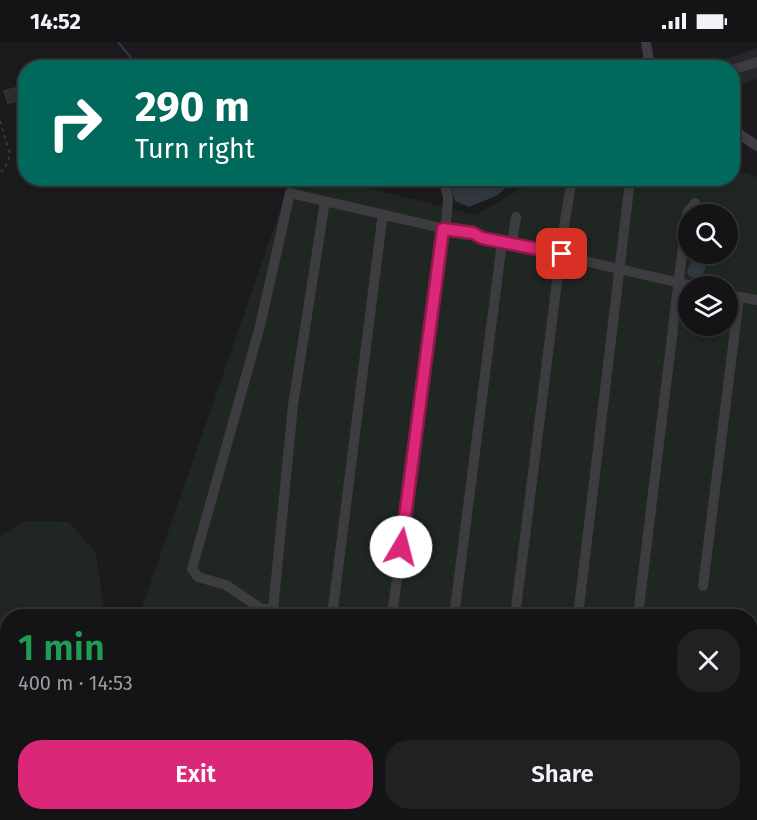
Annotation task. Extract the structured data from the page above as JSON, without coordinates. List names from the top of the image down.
{
  "page": {
    "status": "14:52",
    "turn": ["290 m", "Turn right"],
    "heading": ["1 min", "400 m · 14:53"],
    "buttons": ["Exit", "Share"]
  }
}
